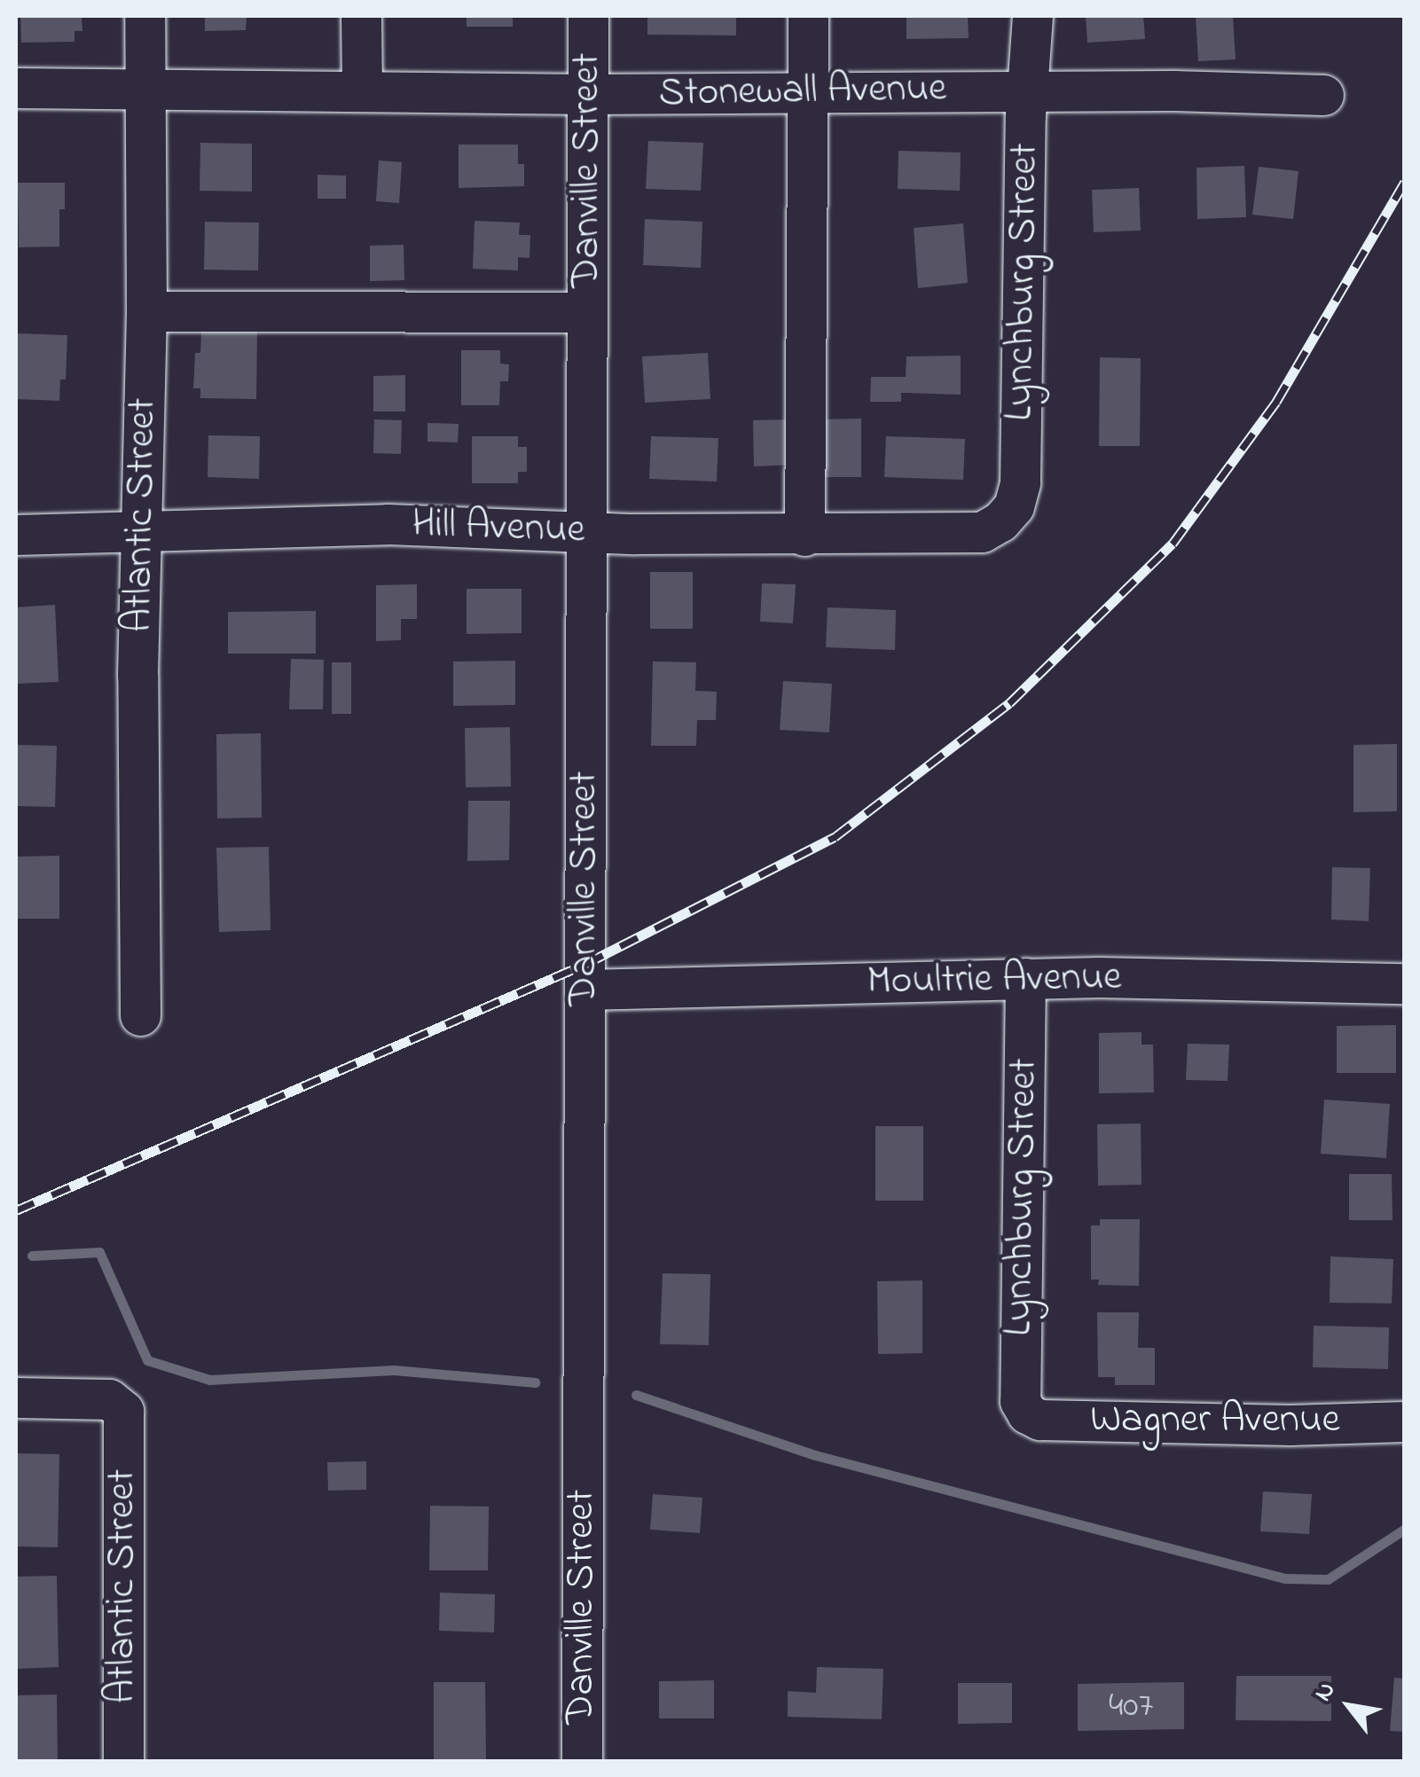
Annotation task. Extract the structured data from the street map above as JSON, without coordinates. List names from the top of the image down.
{
  "streets": {
    "street": [
      "Stonewall Avenue",
      "Danville Street",
      "Lynchburg Street",
      "Atlantic Street",
      "Hill Avenue",
      "Moultrie Avenue",
      "Wagner Avenue"
    ]
  },
  "crossings": [
    ["Stonewall Avenue", "Danville Street"],
    ["Stonewall Avenue", "Lynchburg Street"],
    ["Stonewall Avenue", "Atlantic Street"],
    ["Danville Street", "Hill Avenue"],
    ["Danville Street", "Moultrie Avenue"],
    ["Lynchburg Street", "Hill Avenue"],
    ["Lynchburg Street", "Moultrie Avenue"],
    ["Lynchburg Street", "Wagner Avenue"],
    ["Atlantic Street", "Hill Avenue"]
  ],
  "house_numbers": ["407"],
  "north": "top left"
}
